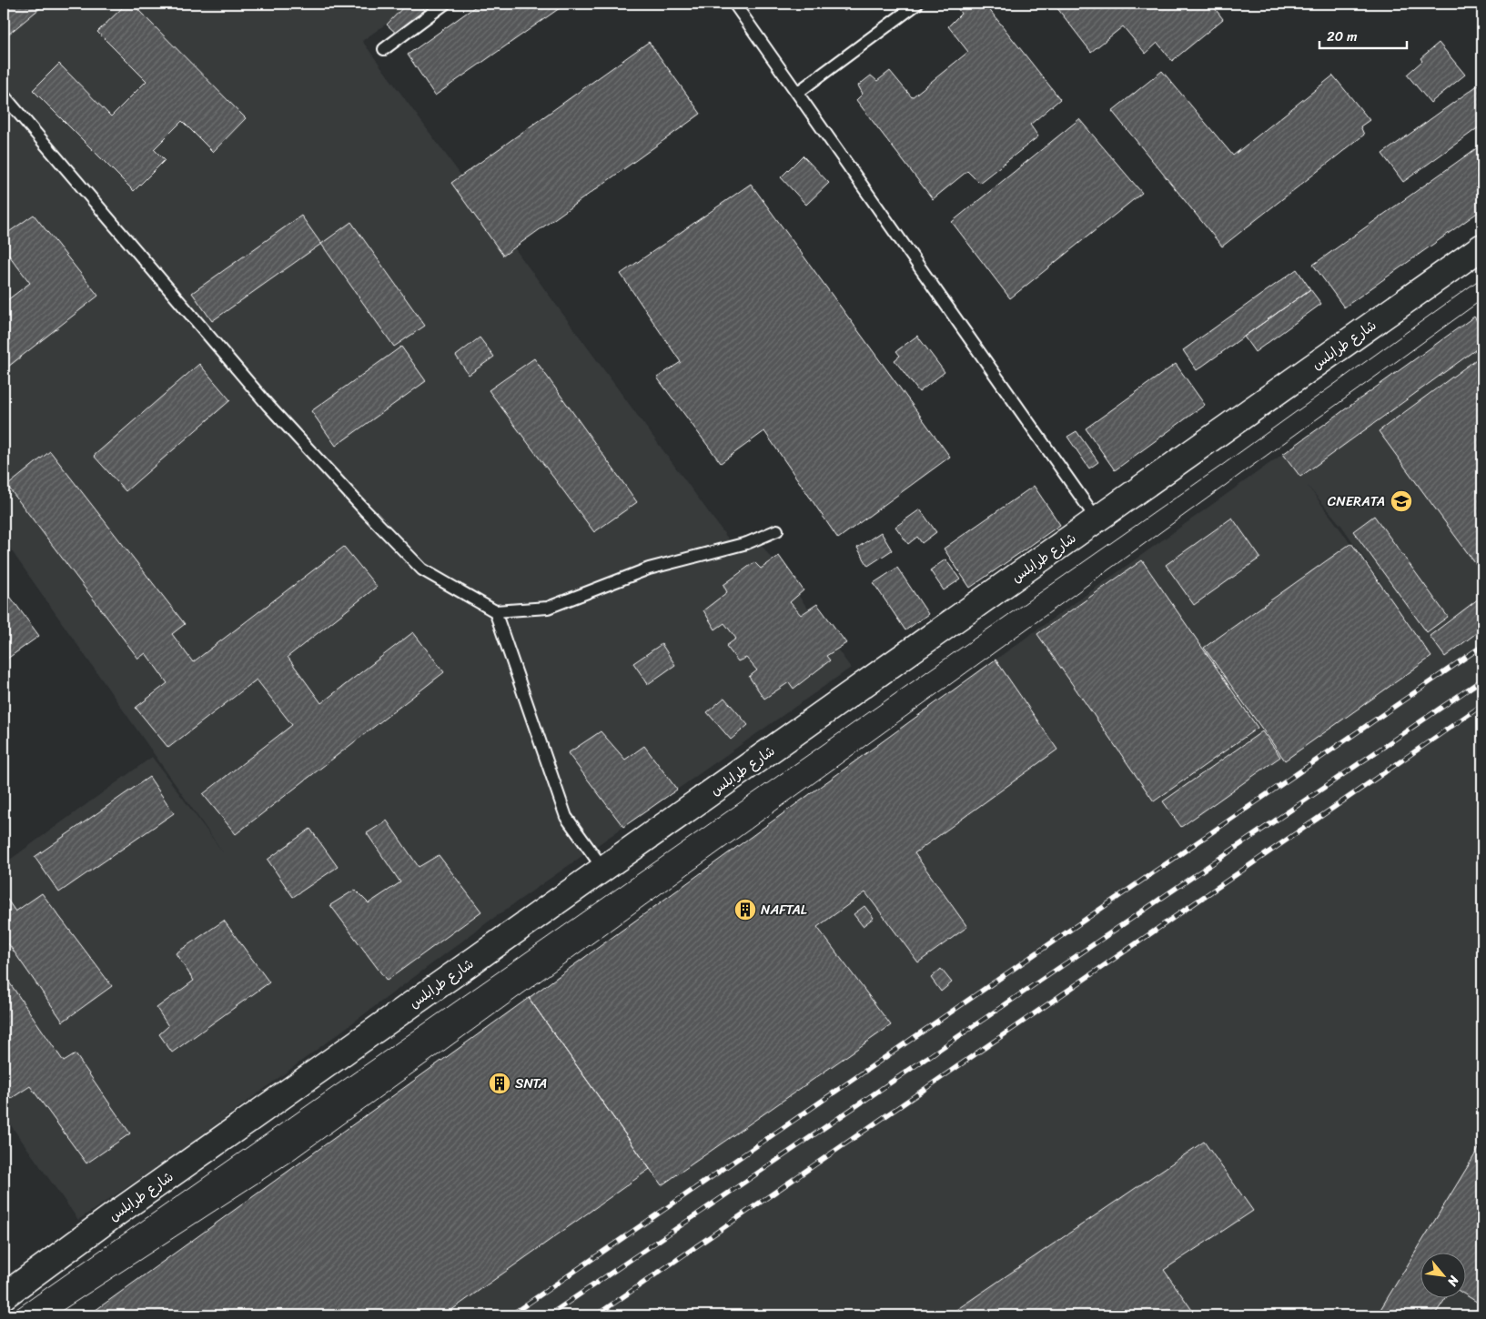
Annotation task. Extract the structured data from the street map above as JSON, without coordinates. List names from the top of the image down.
{
  "streets": {
    "main road": ["شارع طرابلس"]
  },
  "places": {
    "school or university": ["CNERATA"],
    "building": ["NAFTAL", "SNTA"]
  },
  "scale_bar": "20 m",
  "north": "bottom right"
}
